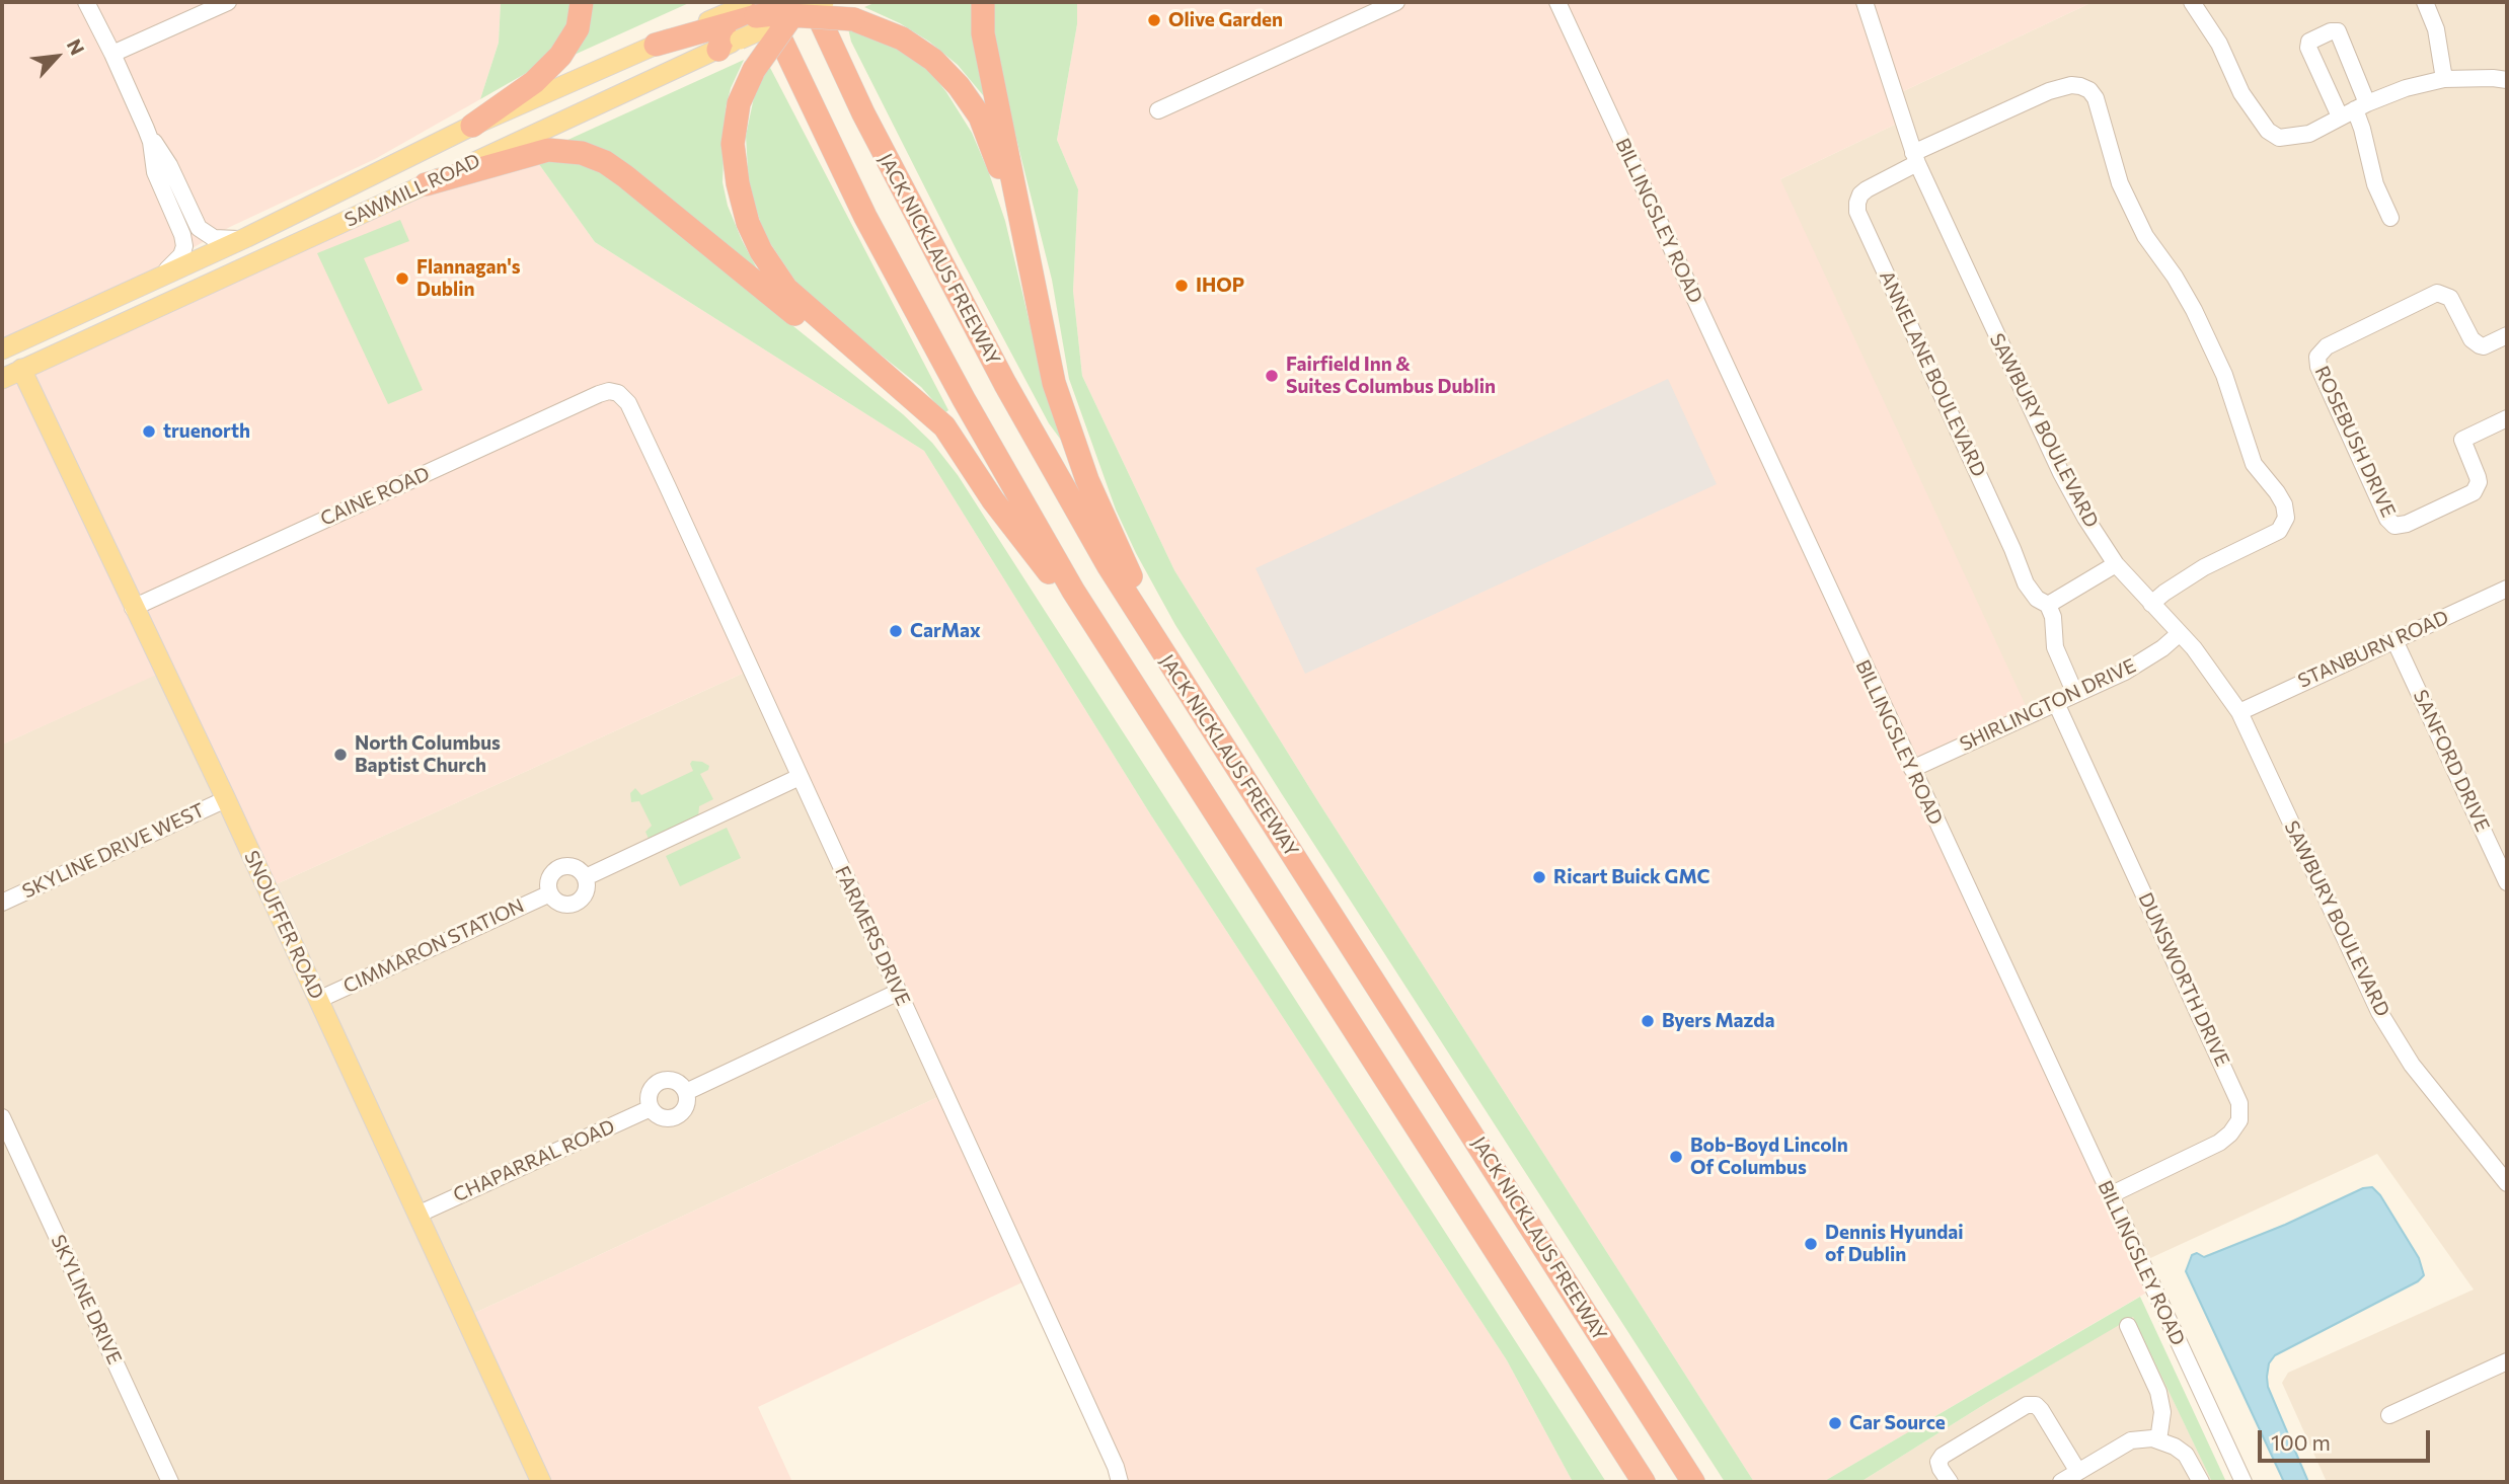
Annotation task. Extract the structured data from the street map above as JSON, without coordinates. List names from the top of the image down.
{
  "streets": {
    "highway": ["JACK NICKLAUS FREEWAY"],
    "main road": ["SAWMILL ROAD", "SNOUFFER ROAD"],
    "street": [
      "BILLINGSLEY ROAD",
      "ANNELANE BOULEVARD",
      "SAWBURY BOULEVARD",
      "ROSEBUSH DRIVE",
      "CAINE ROAD",
      "STANBURN ROAD",
      "SHIRLINGTON DRIVE",
      "SANFORD DRIVE",
      "SKYLINE DRIVE WEST",
      "FARMERS DRIVE",
      "CIMMARON STATION",
      "DUNSWORTH DRIVE",
      "CHAPARRAL ROAD",
      "SKYLINE DRIVE"
    ]
  },
  "crossings": [
    ["SAWMILL ROAD", "JACK NICKLAUS FREEWAY"],
    ["SAWMILL ROAD", "SNOUFFER ROAD"],
    ["BILLINGSLEY ROAD", "SHIRLINGTON DRIVE"],
    ["BILLINGSLEY ROAD", "DUNSWORTH DRIVE"],
    ["ANNELANE BOULEVARD", "SAWBURY BOULEVARD"],
    ["SAWBURY BOULEVARD", "STANBURN ROAD"],
    ["SAWBURY BOULEVARD", "SHIRLINGTON DRIVE"],
    ["CAINE ROAD", "SNOUFFER ROAD"],
    ["CAINE ROAD", "FARMERS DRIVE"],
    ["STANBURN ROAD", "SANFORD DRIVE"],
    ["SHIRLINGTON DRIVE", "DUNSWORTH DRIVE"],
    ["SKYLINE DRIVE WEST", "SNOUFFER ROAD"],
    ["SNOUFFER ROAD", "CIMMARON STATION"],
    ["SNOUFFER ROAD", "CHAPARRAL ROAD"]
  ],
  "places": [
    "Olive Garden",
    "Flannagan's Dublin",
    "IHOP",
    "Fairfield Inn & Suites Columbus Dublin",
    "truenorth",
    "CarMax",
    "North Columbus Baptist Church",
    "Ricart Buick GMC",
    "Byers Mazda",
    "Bob-Boyd Lincoln Of Columbus",
    "Dennis Hyundai of Dublin",
    "Car Source"
  ],
  "scale_bar": "100 m",
  "north": "top right"
}
